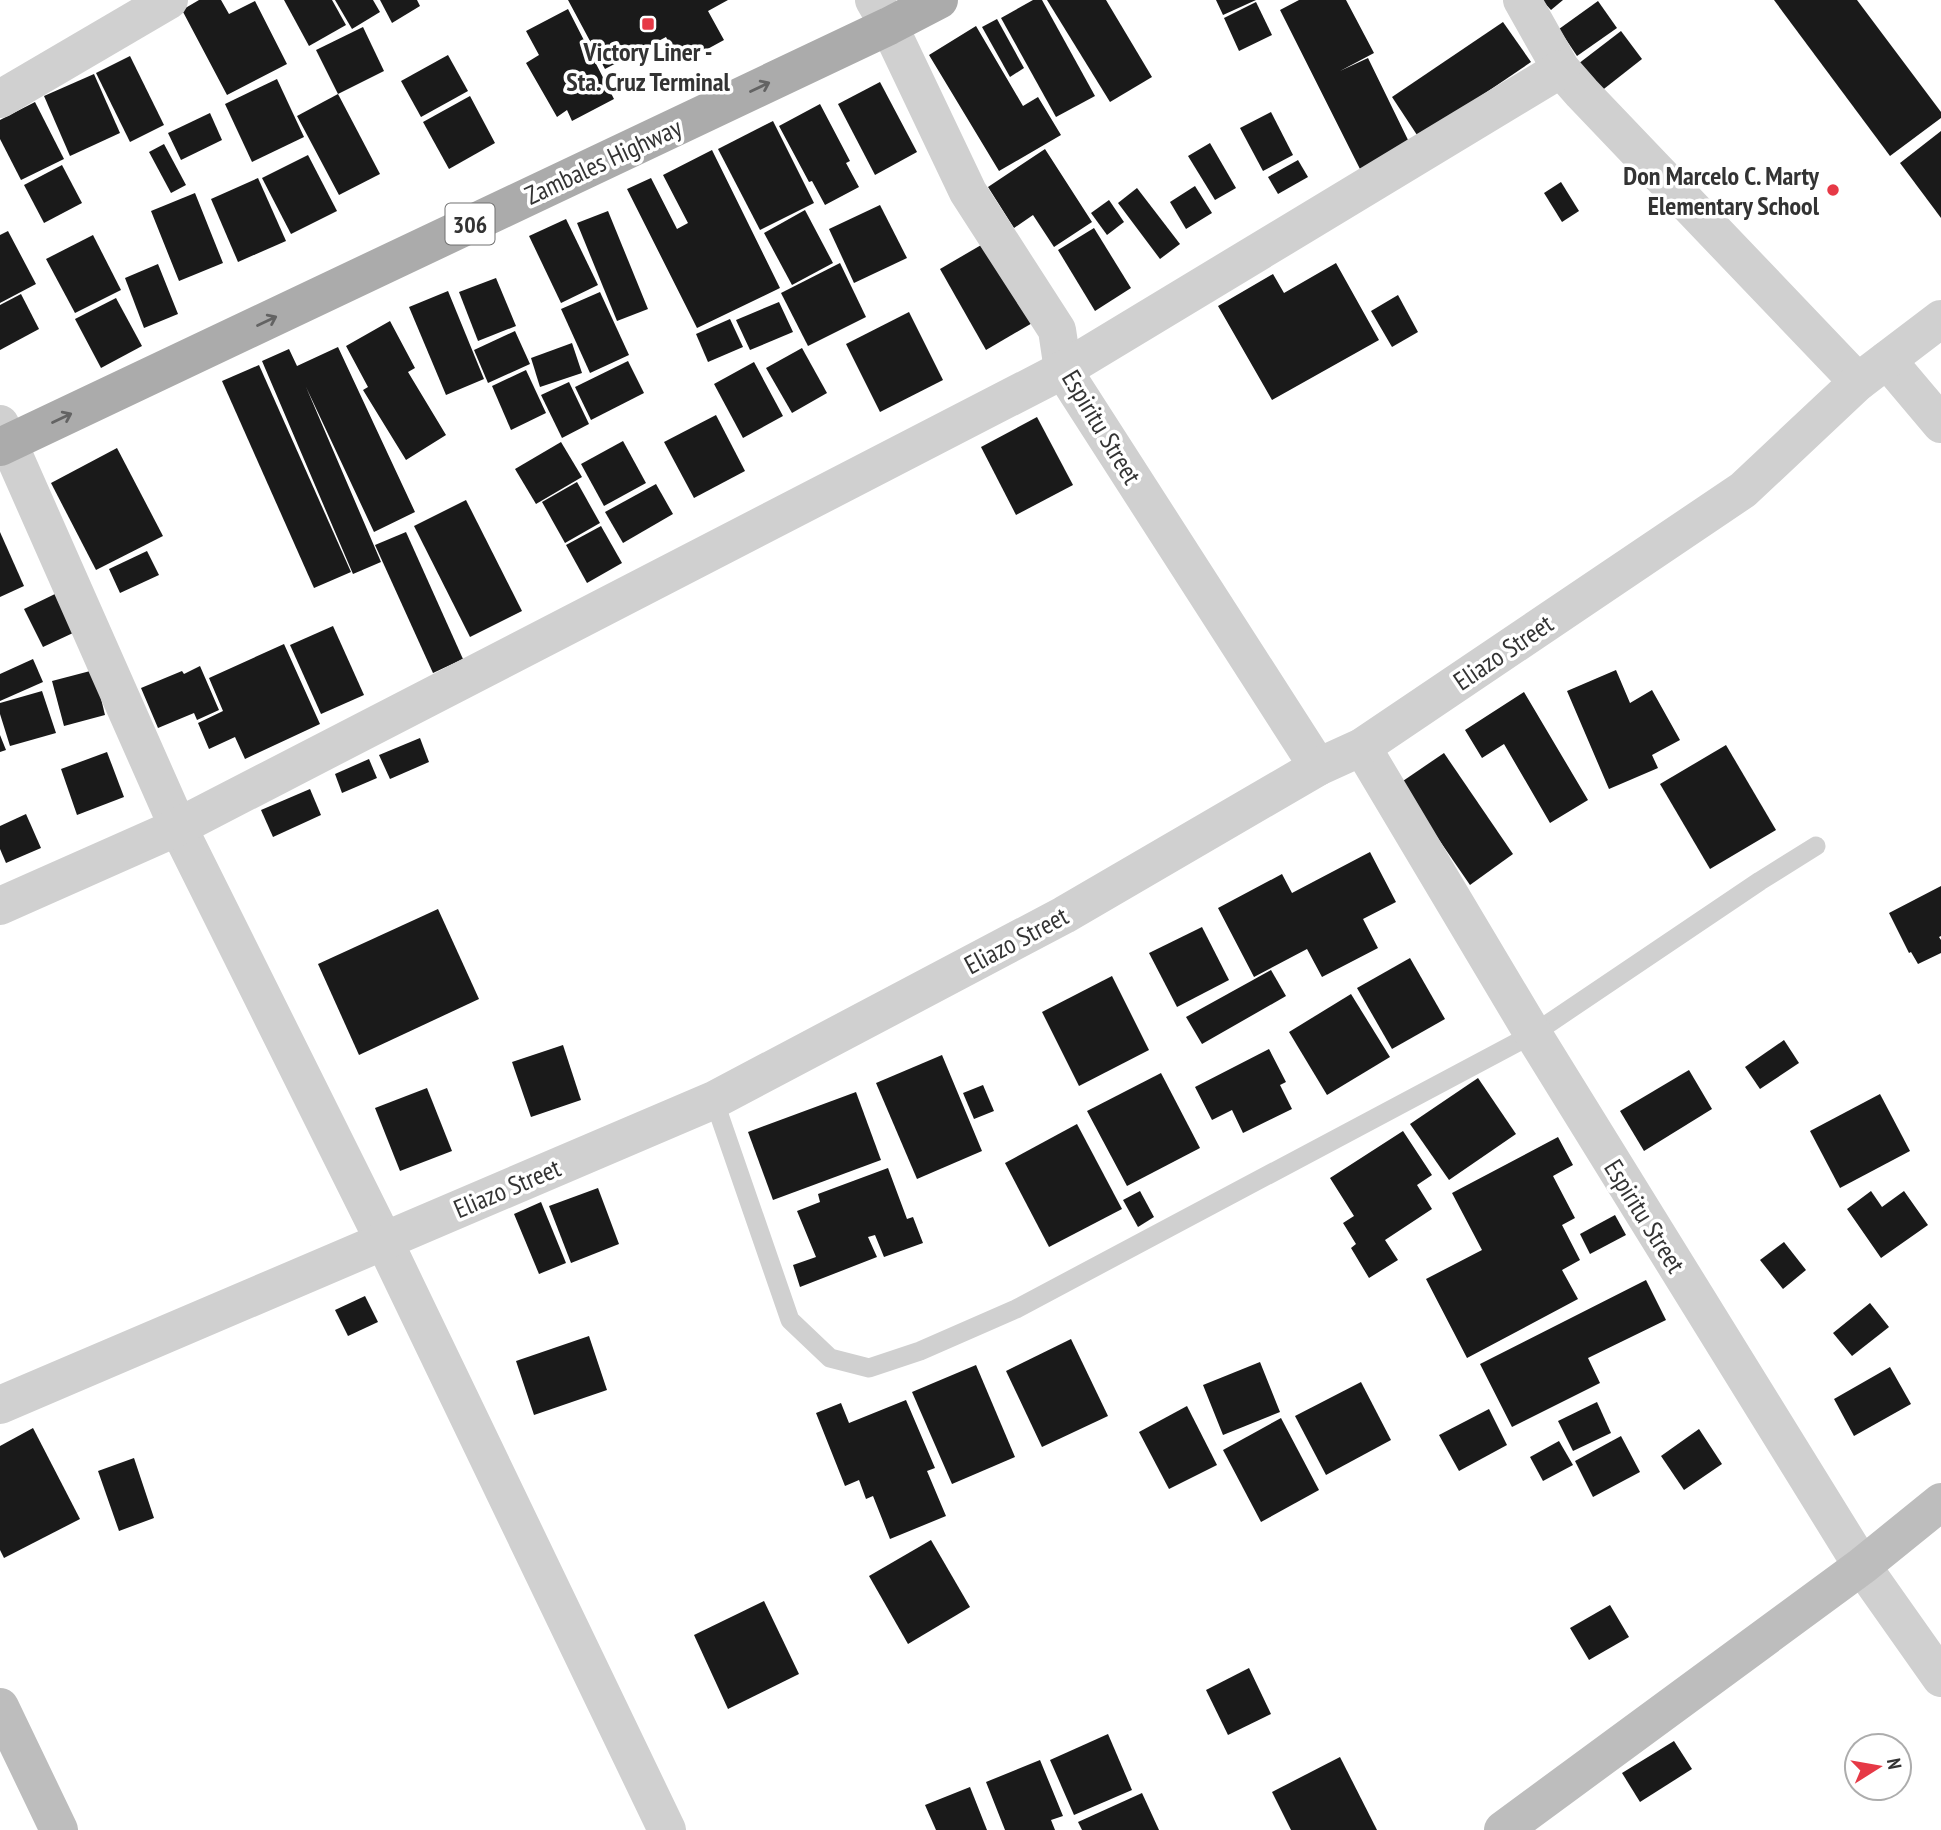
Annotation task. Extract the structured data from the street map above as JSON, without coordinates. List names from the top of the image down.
{
  "streets": {
    "main road": ["Zambales Highway", "306"],
    "street": ["Espiritu Street", "Eliazo Street"]
  },
  "crossings": [
    ["Zambales Highway", "Espiritu Street"],
    ["Espiritu Street", "Eliazo Street"]
  ],
  "one_way": ["Zambales Highway"],
  "places": {
    "transit": ["Victory Liner - Sta. Cruz Terminal"],
    "other": ["Don Marcelo C. Marty Elementary School"]
  },
  "north": "right"
}
